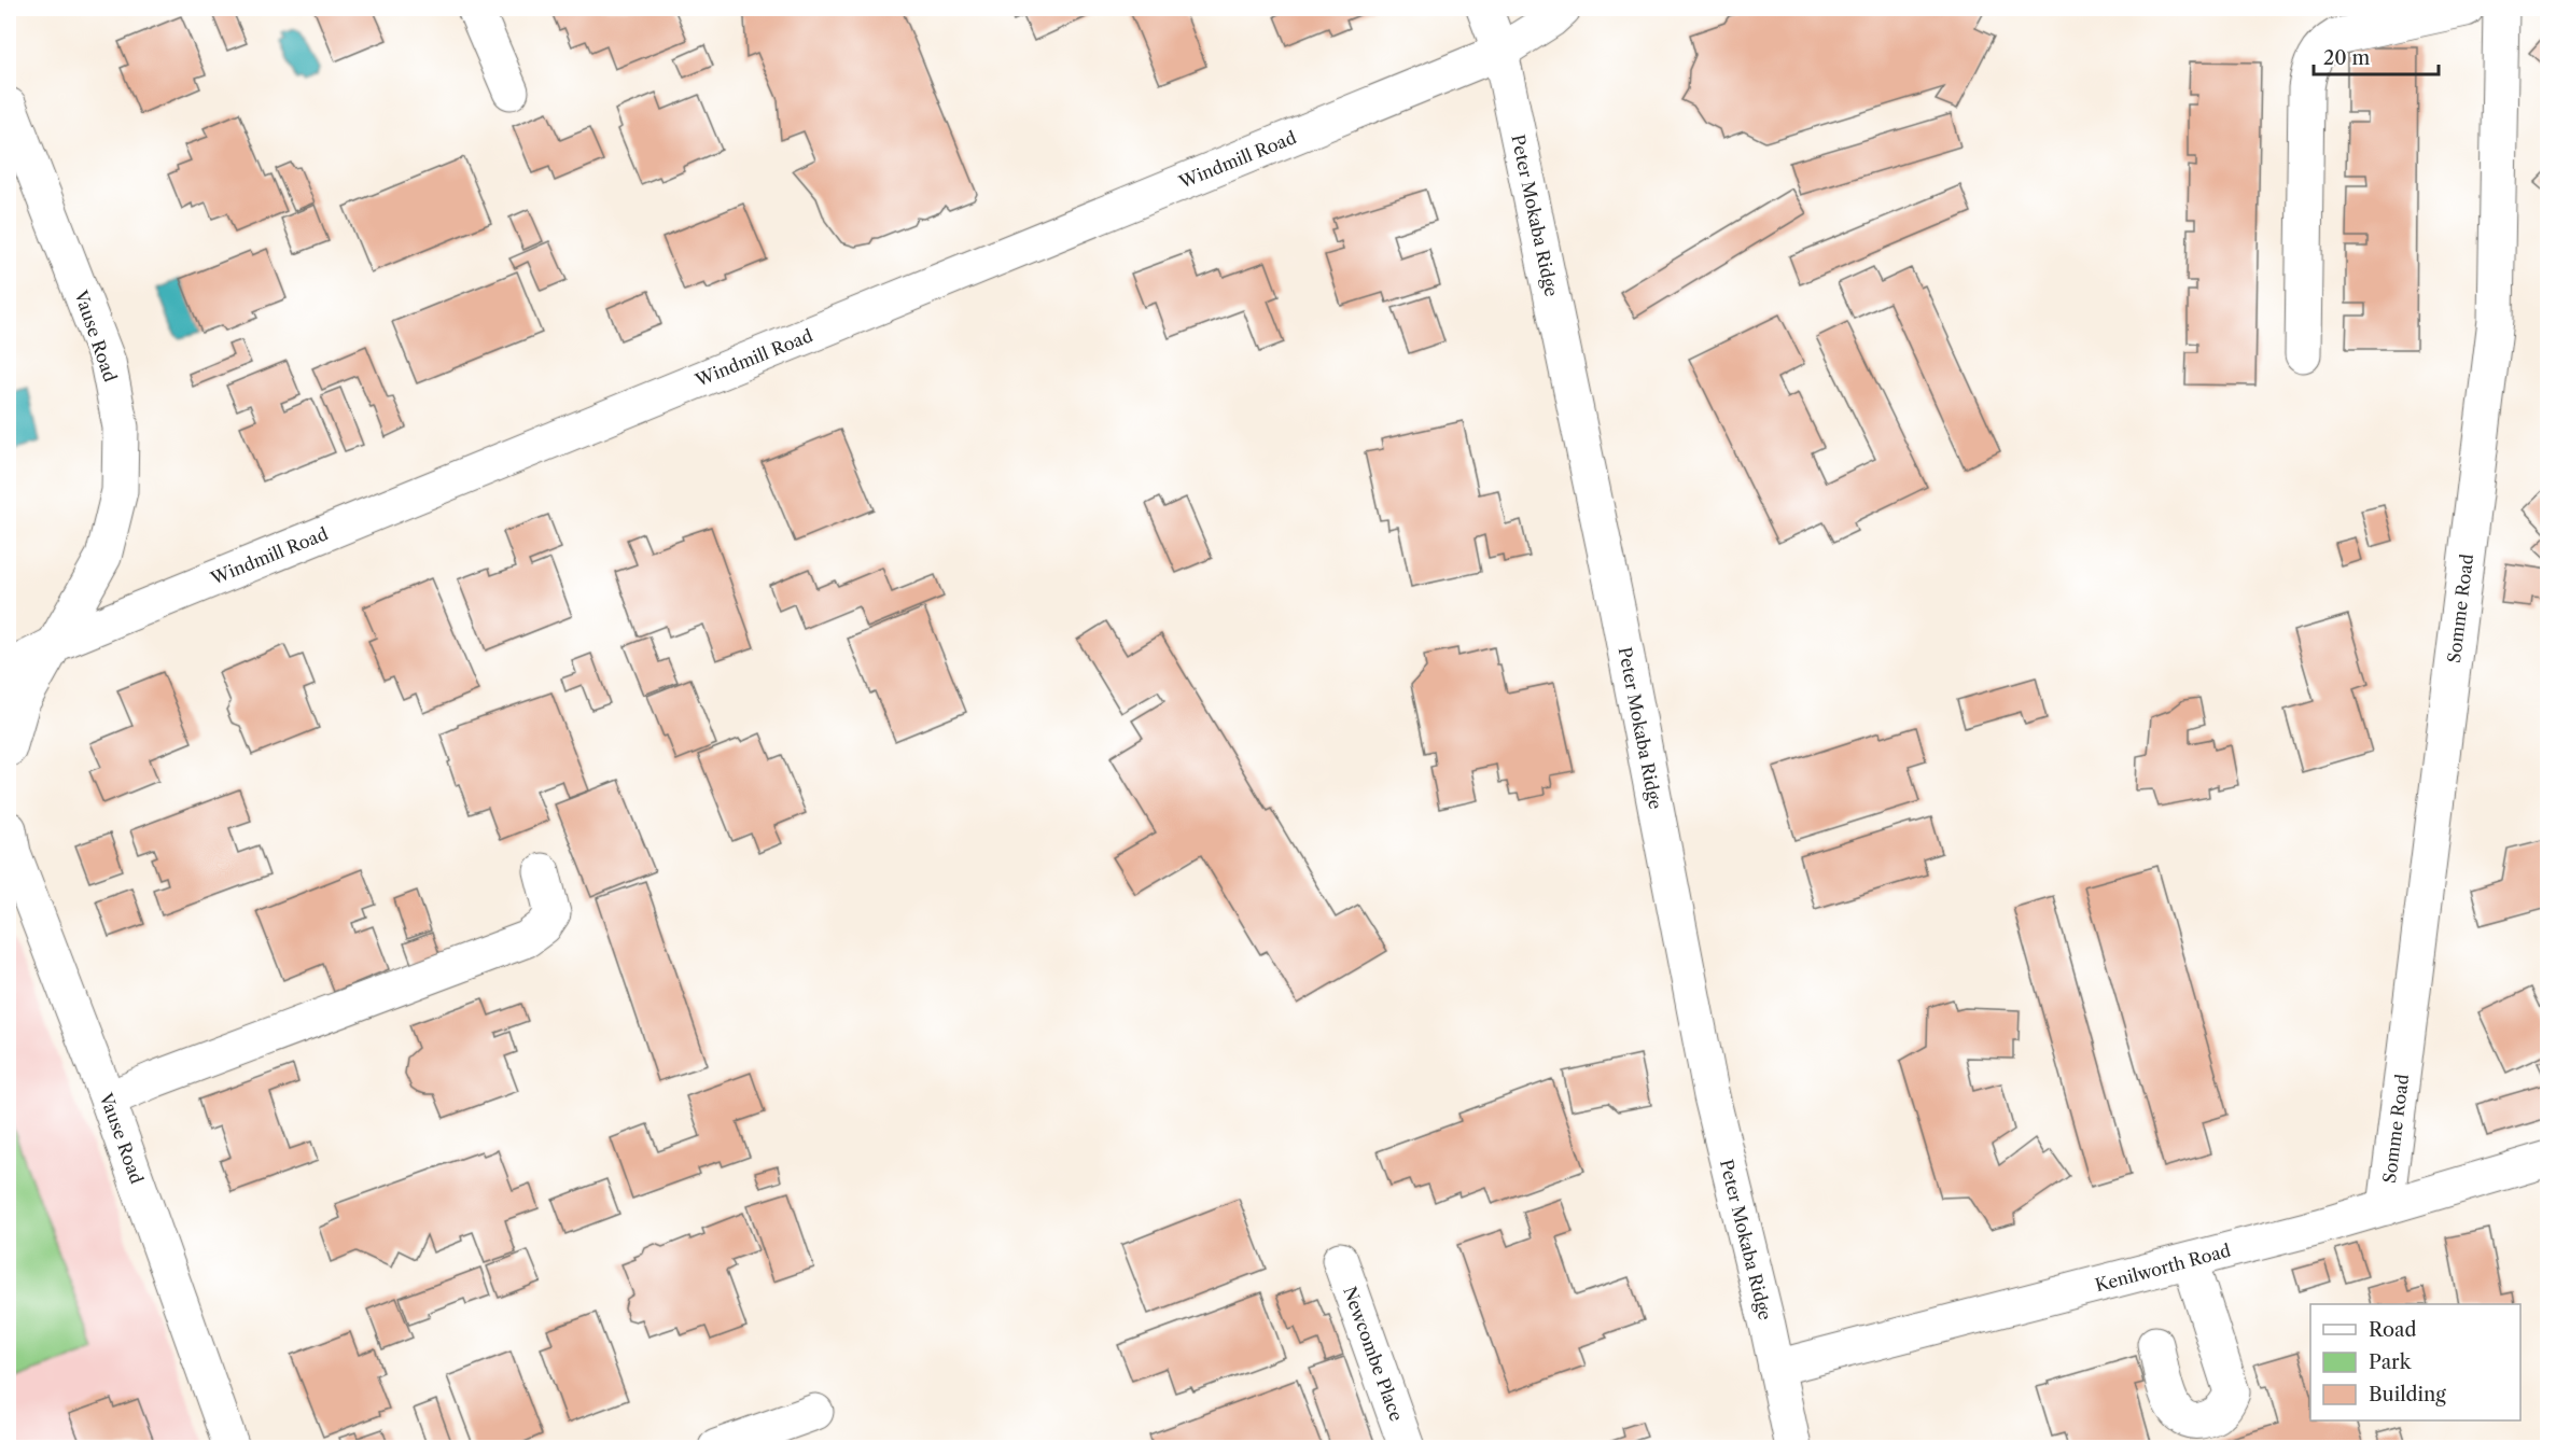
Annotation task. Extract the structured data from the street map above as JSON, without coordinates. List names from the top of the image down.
{
  "streets": {
    "street": [
      "Windmill Road",
      "Peter Mokaba Ridge",
      "Vause Road",
      "Somme Road",
      "Kenilworth Road",
      "Newcombe Place"
    ]
  },
  "crossings": [
    ["Windmill Road", "Peter Mokaba Ridge"],
    ["Windmill Road", "Vause Road"],
    ["Peter Mokaba Ridge", "Kenilworth Road"],
    ["Somme Road", "Kenilworth Road"]
  ],
  "legend": ["Road", "Park", "Building"],
  "scale_bar": "20 m"
}
